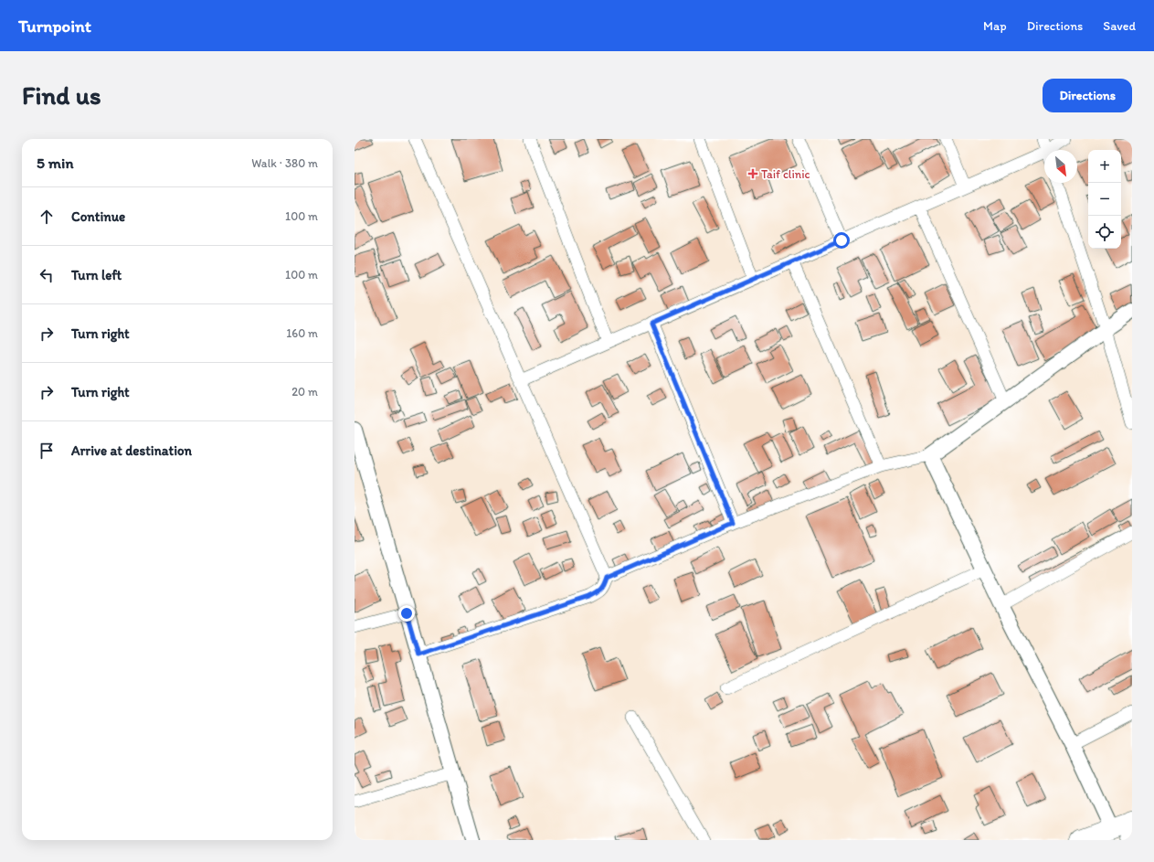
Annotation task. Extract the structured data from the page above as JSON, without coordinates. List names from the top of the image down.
{
  "places": {
    "health": ["Taif clinic"]
  },
  "north": "bottom right",
  "page": {
    "header": "Turnpoint",
    "nav": ["Map", "Directions", "Saved"],
    "buttons": "Directions",
    "title": "Find us",
    "heading": ["5 min", "Walk · 380 m"],
    "map_buttons": ["+", "−"],
    "list": [
      ["Continue", "100 m"],
      ["Turn left", "100 m"],
      ["Turn right", "160 m"],
      ["Turn right", "20 m"],
      "Arrive at destination"
    ]
  }
}
